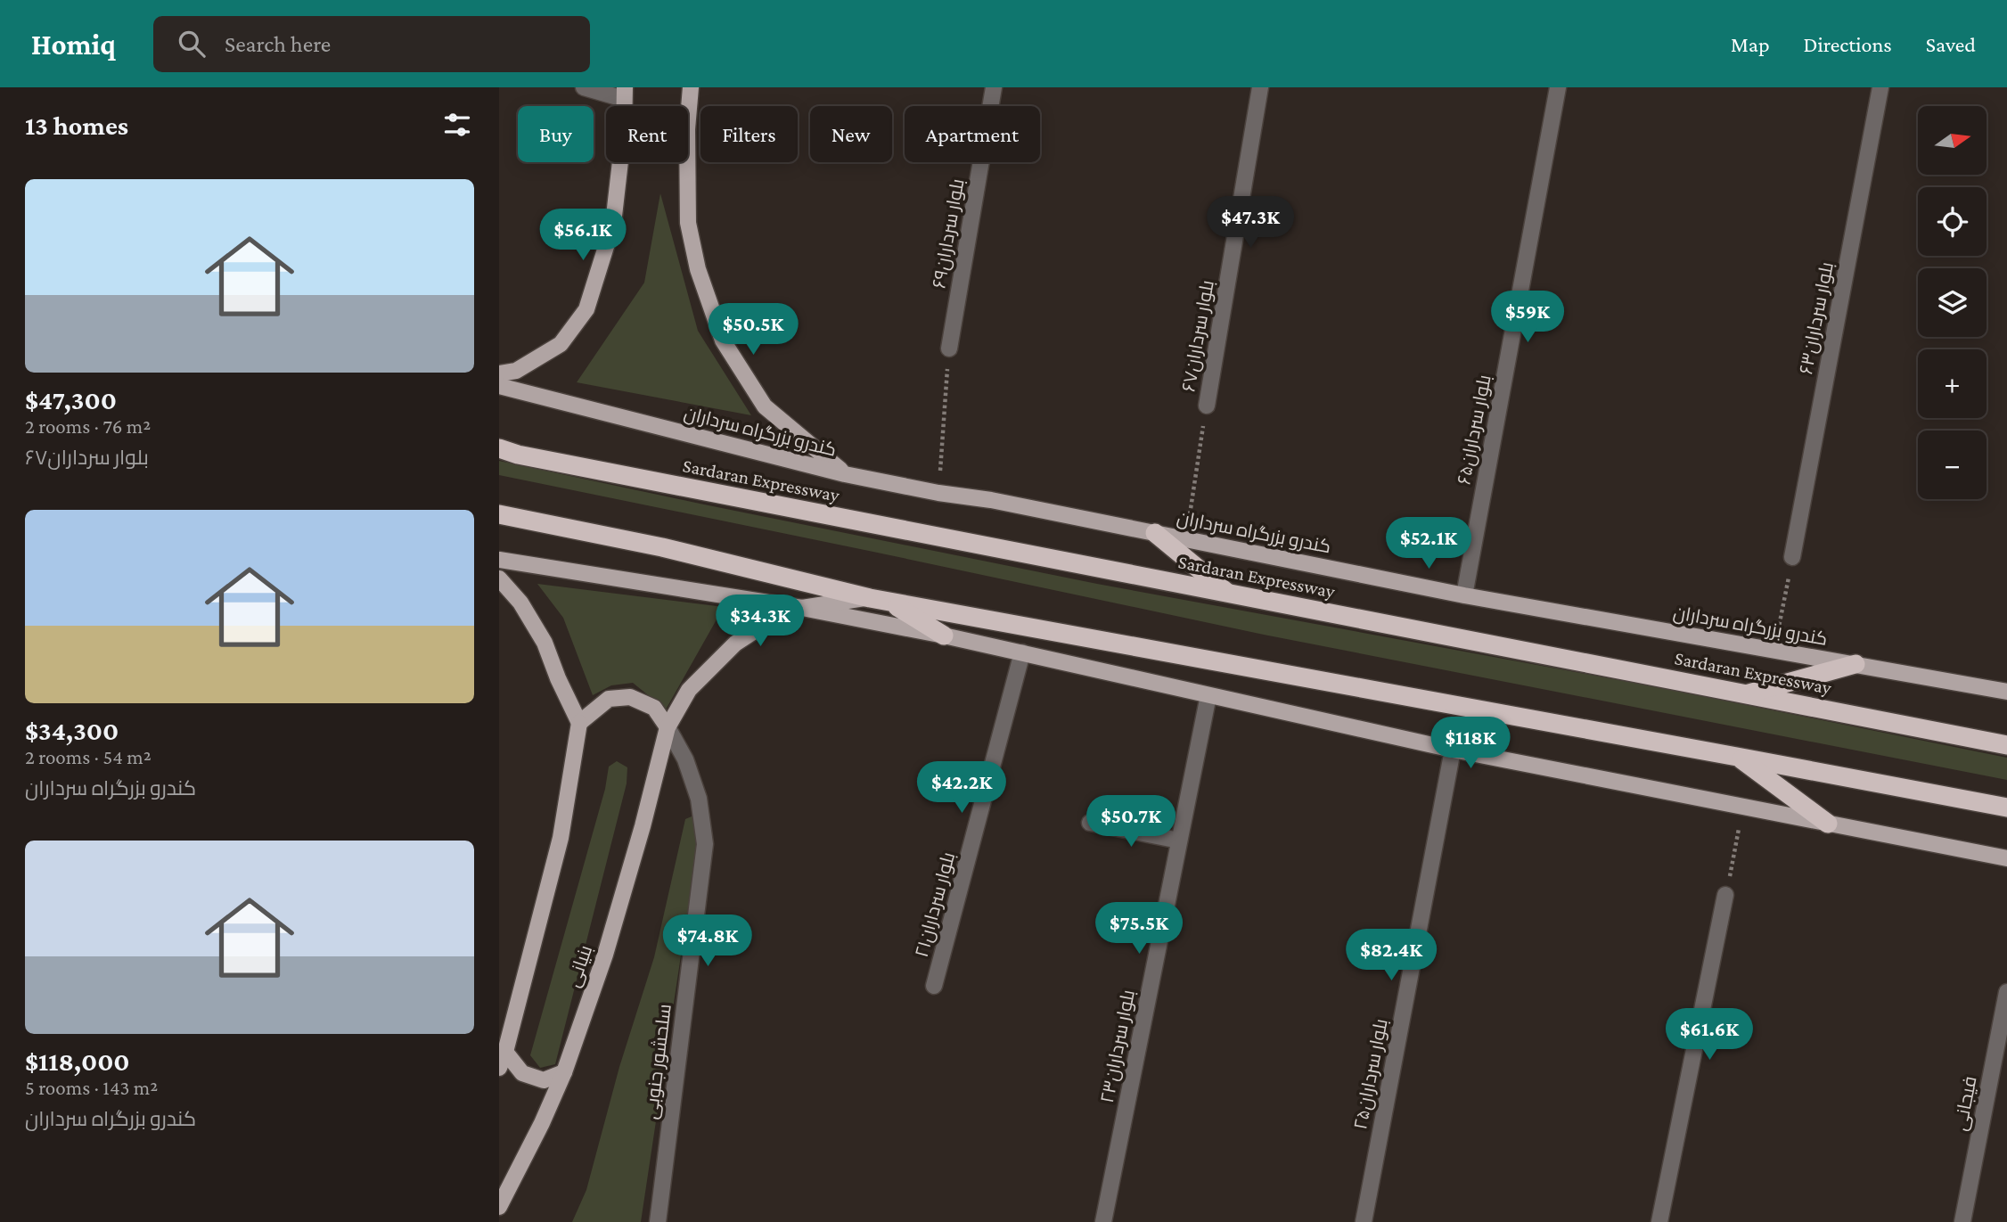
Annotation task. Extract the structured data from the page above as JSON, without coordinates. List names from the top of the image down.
{
  "streets": {
    "highway": ["Sardaran Expressway"],
    "main road": ["کندرو بزرگراه سرداران", "بنیانی"],
    "street": [
      "بلوار سرداران۶۹",
      "بلوار سرداران۶۳",
      "بلوار سرداران۶۷",
      "بلوار سرداران۶۵",
      "بلوار سرداران۲۱",
      "بلوار سرداران۲۳",
      "سلحشور جنوبی",
      "بلوار سرداران۲۵",
      "فیجانی"
    ]
  },
  "crossings": [
    ["بلوار سرداران۶۵", "کندرو بزرگراه سرداران"],
    ["بنیانی", "سلحشور جنوبی"]
  ],
  "north": "right",
  "page": {
    "header": "Homiq",
    "search": "Search here",
    "nav": ["Map", "Directions", "Saved"],
    "heading": "13 homes",
    "map_buttons": ["+", "−"],
    "chip": [
      "Buy",
      "Rent",
      "Filters",
      "New",
      "Apartment"
    ],
    "list": [
      {
        "name": "$47,300",
        "note": "2 rooms · 76 m² · بلوار سرداران۶۷"
      },
      {
        "name": "$34,300",
        "note": "2 rooms · 54 m² · کندرو بزرگراه سرداران"
      },
      {
        "name": "$118,000",
        "note": "5 rooms · 143 m² · کندرو بزرگراه سرداران"
      }
    ],
    "price": [
      "$47.3K",
      "$56.1K",
      "$59K",
      "$50.5K",
      "$52.1K",
      "$34.3K",
      "$118K",
      "$42.2K",
      "$50.7K",
      "$75.5K",
      "$74.8K",
      "$82.4K",
      "$61.6K"
    ]
  }
}
